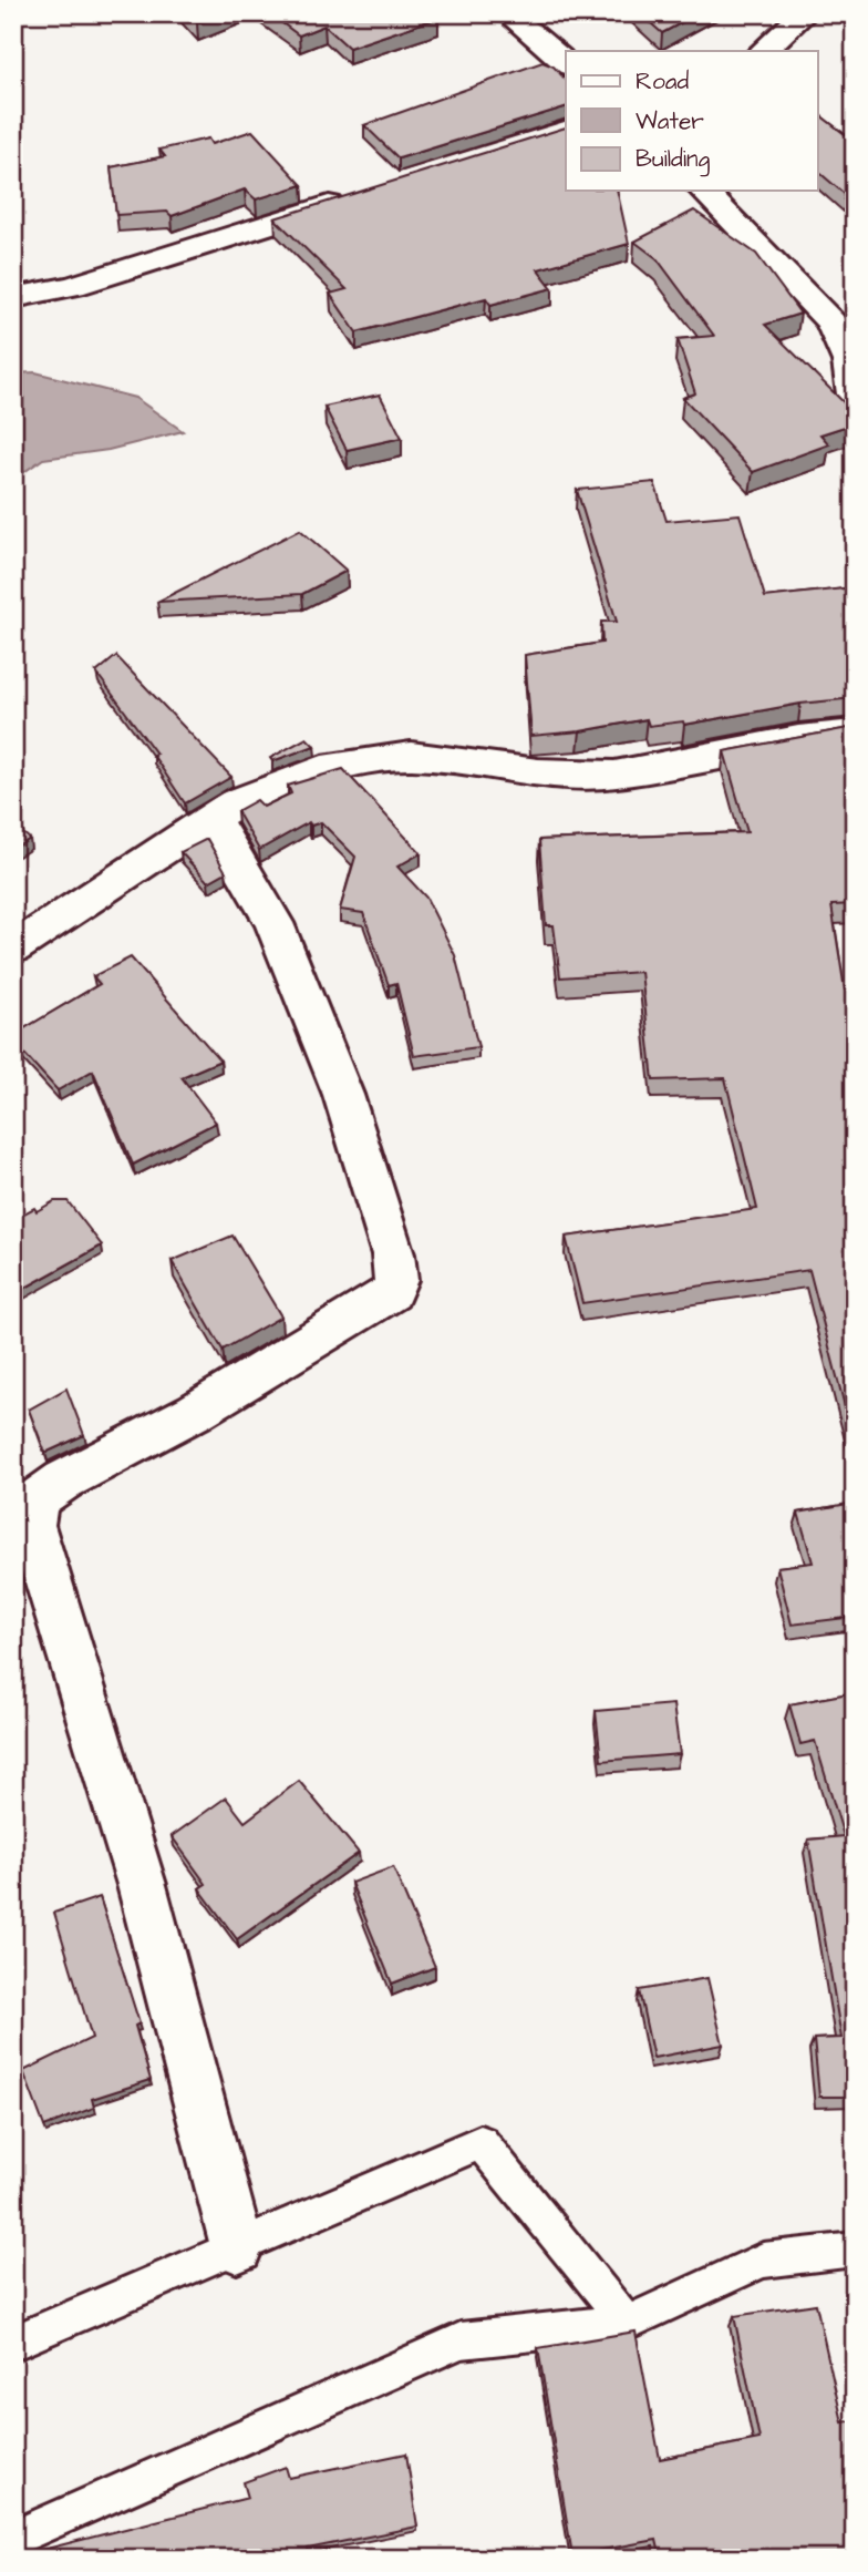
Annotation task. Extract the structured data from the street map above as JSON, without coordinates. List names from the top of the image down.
{
  "legend": ["Road", "Water", "Building"]
}
